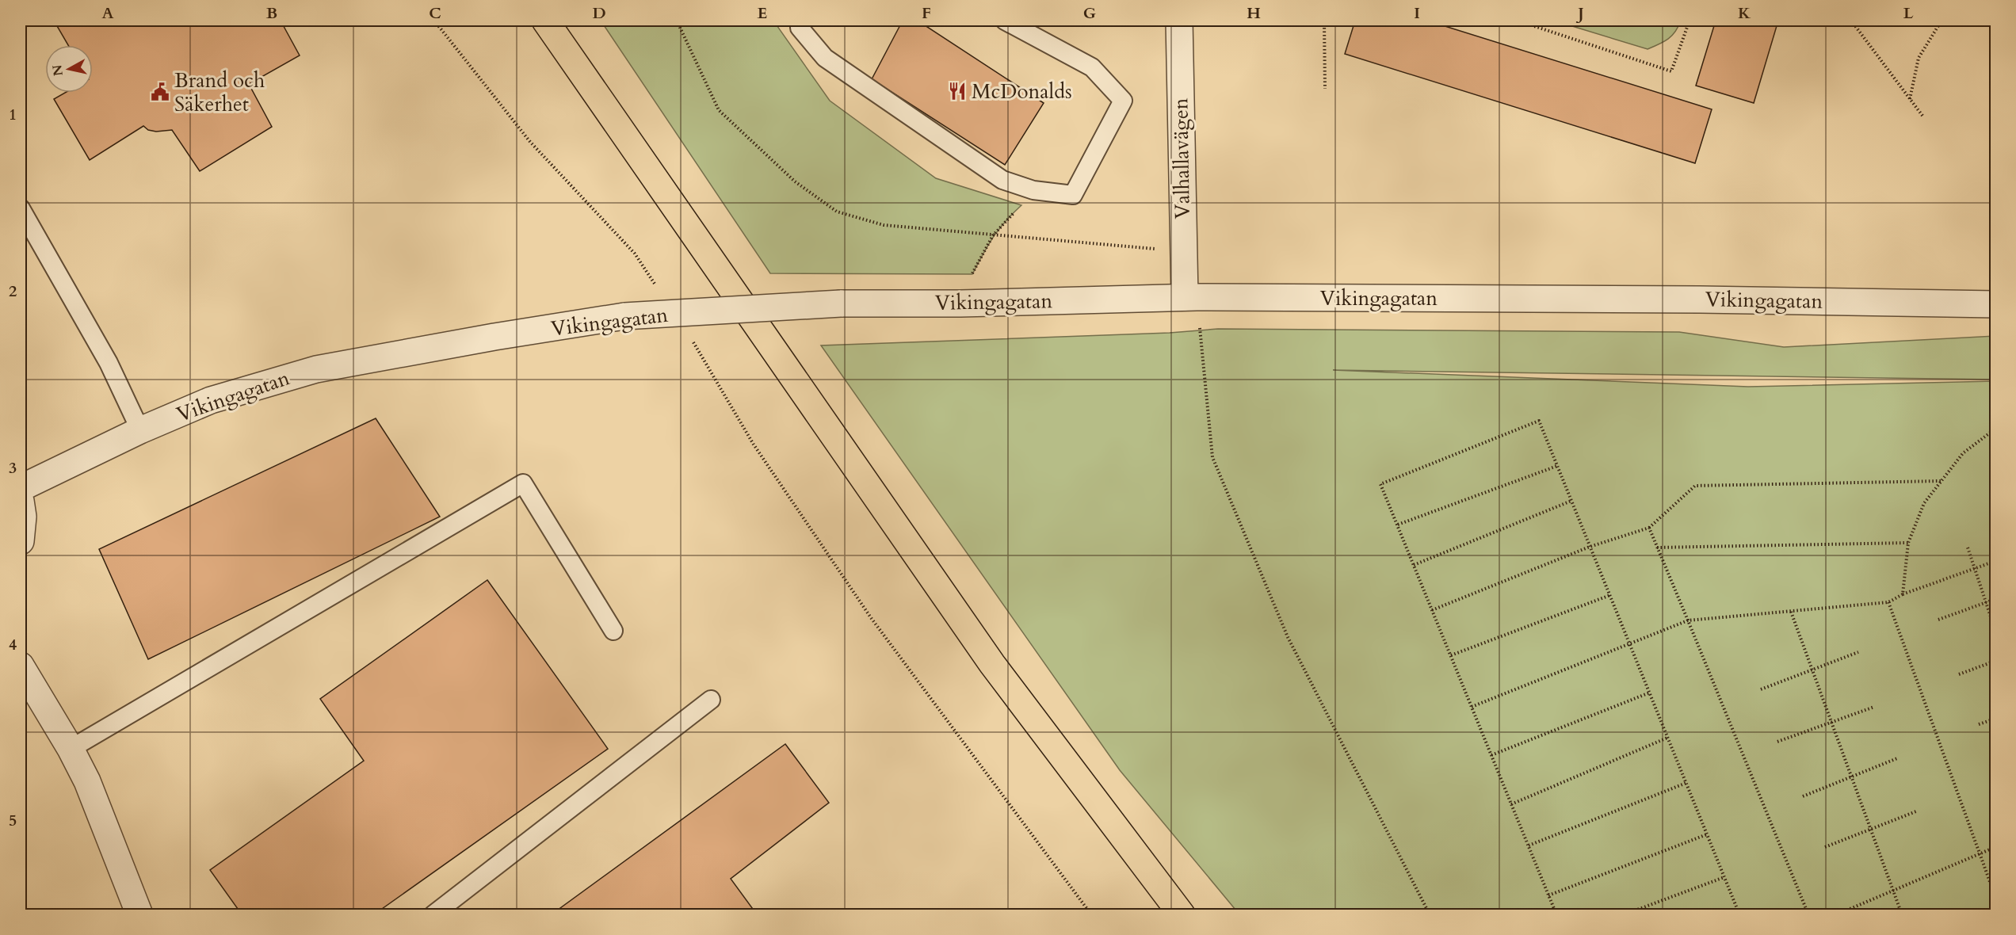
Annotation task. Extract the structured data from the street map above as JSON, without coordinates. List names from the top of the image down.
{
  "streets": {
    "street": ["Valhallavägen", "Vikingagatan"]
  },
  "crossings": [
    ["Valhallavägen", "Vikingagatan"]
  ],
  "places": {
    "restaurant": ["McDonalds"],
    "public building": ["Brand och Säkerhet"]
  },
  "north": "left",
  "grid": {
    "columns": [
      "A",
      "B",
      "C",
      "D",
      "E",
      "F",
      "G",
      "H",
      "I",
      "J",
      "K",
      "L"
    ],
    "rows": [
      "1",
      "2",
      "3",
      "4",
      "5"
    ]
  }
}
